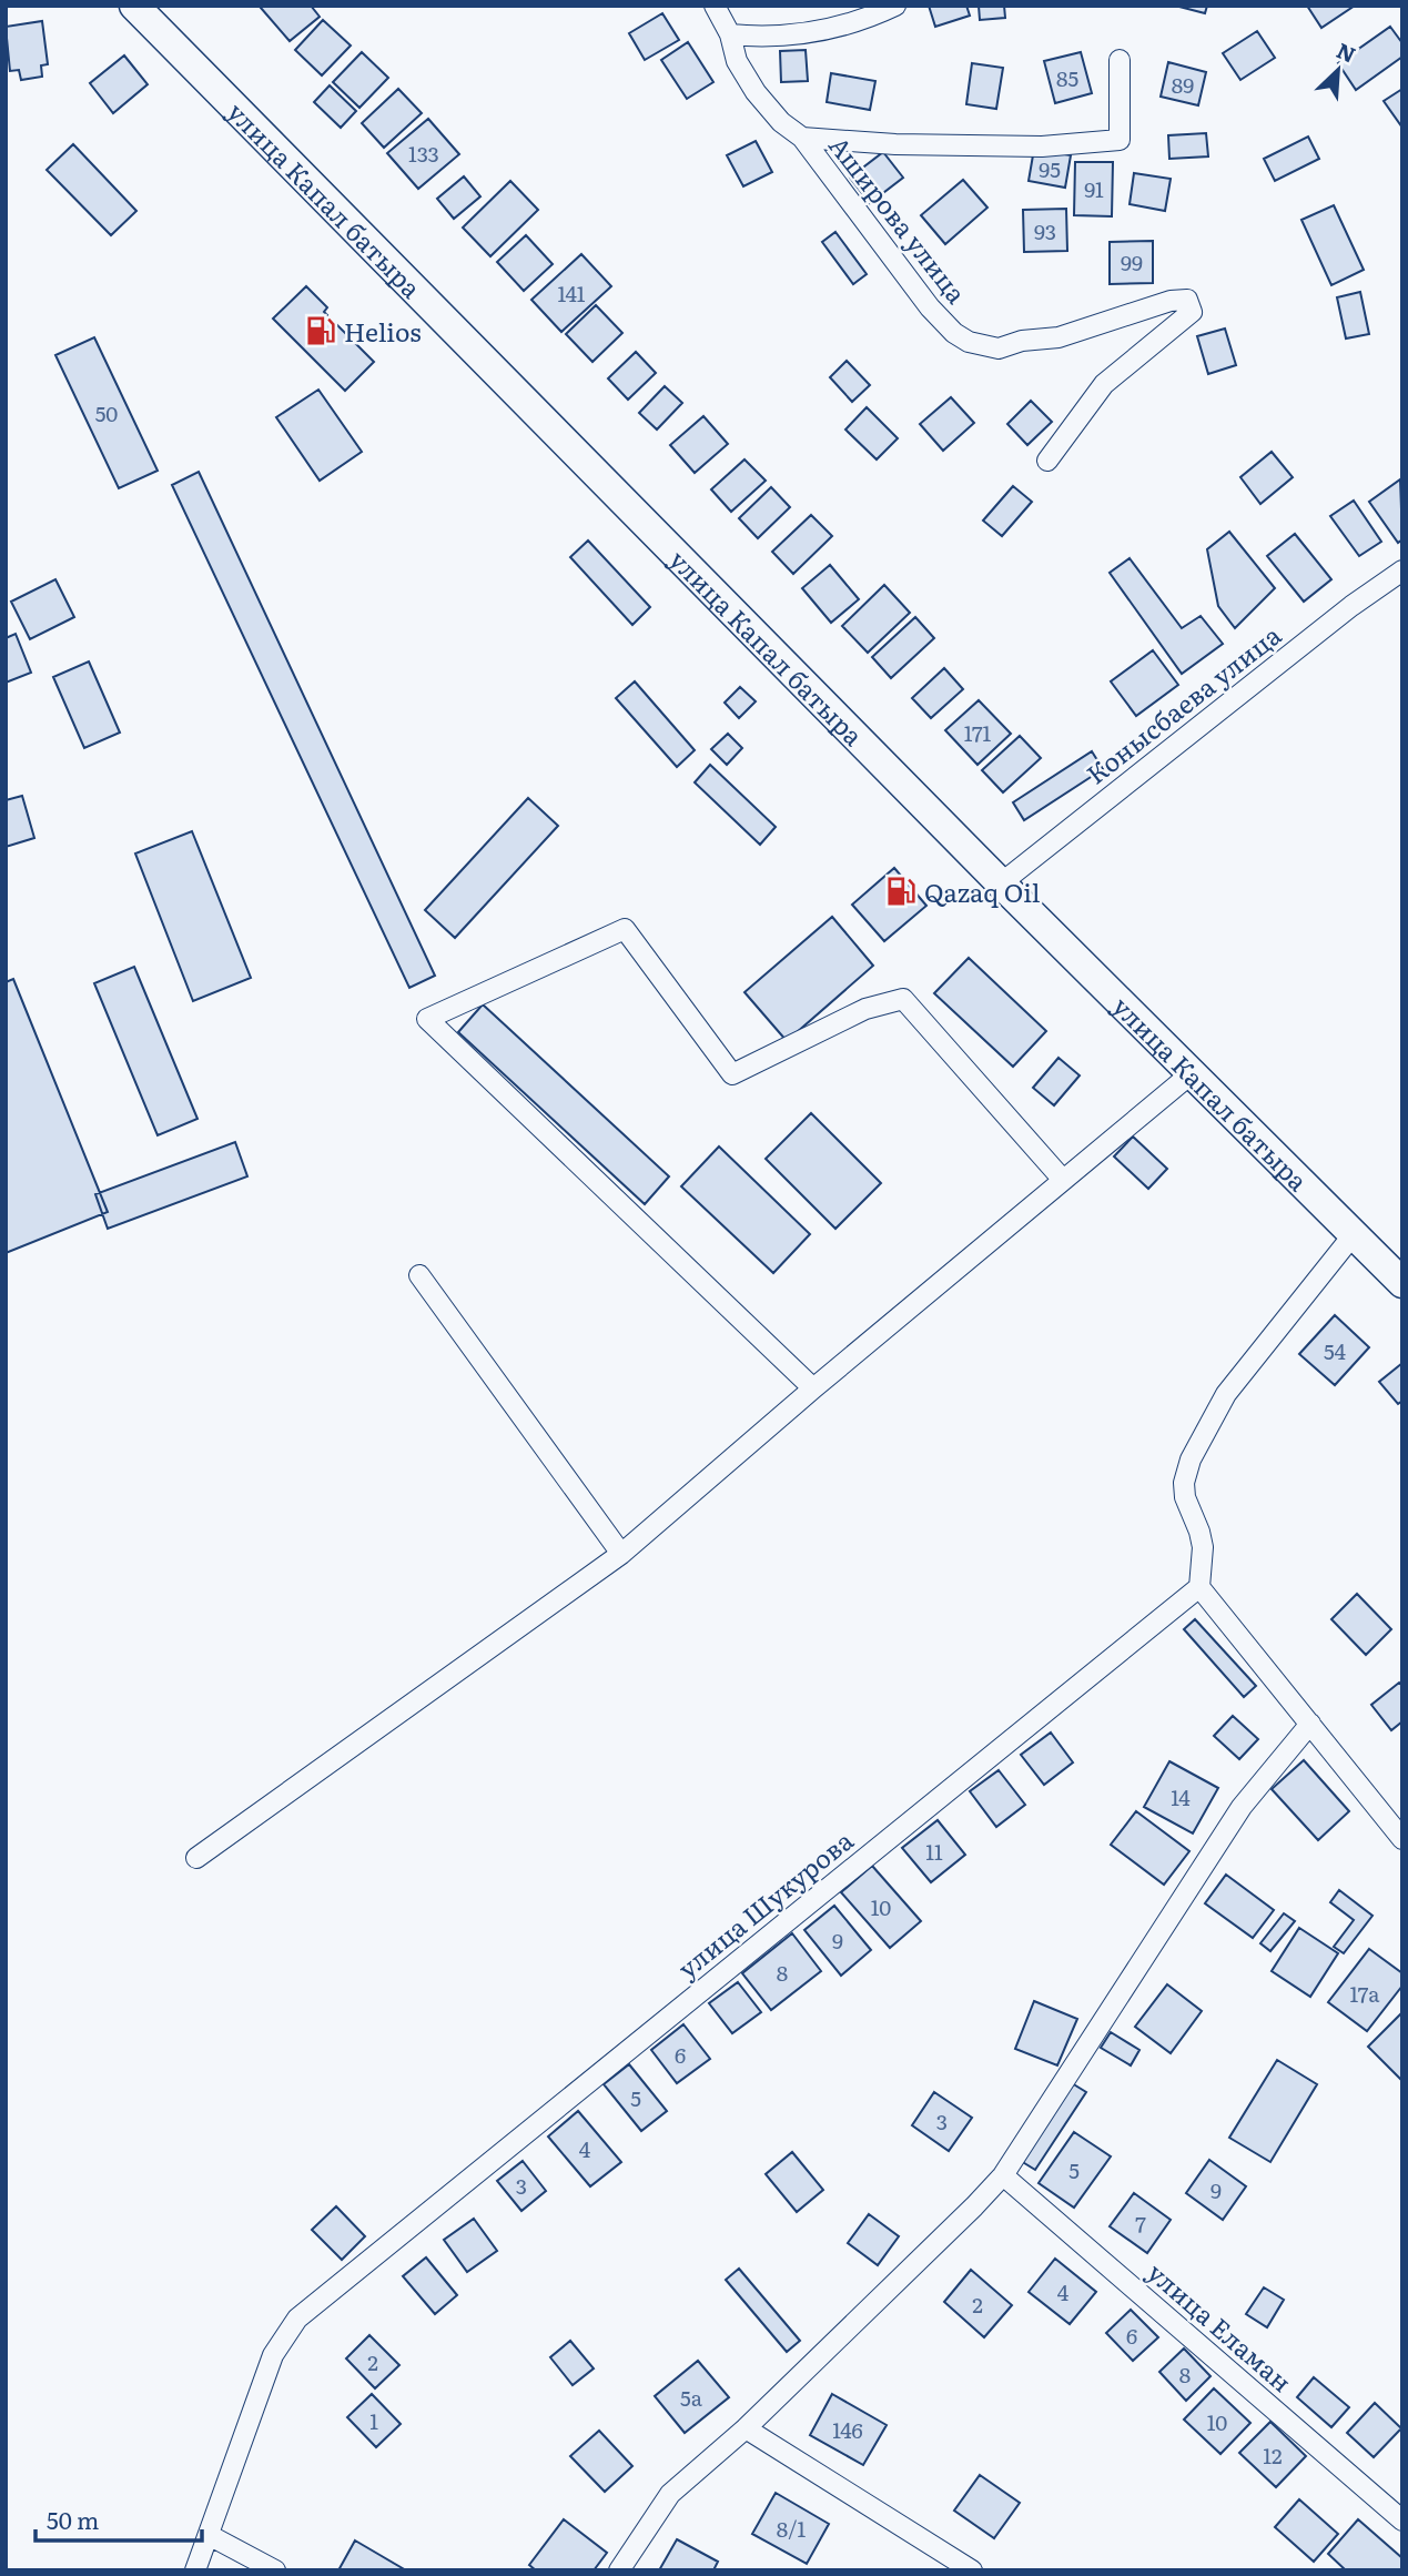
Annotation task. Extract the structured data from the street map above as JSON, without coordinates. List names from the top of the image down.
{
  "streets": {
    "main road": ["улица Капал батыра"],
    "street": [
      "Аширова улица",
      "Конысбаева улица",
      "улица Шукурова",
      "улица Еламан"
    ]
  },
  "crossings": [
    ["улица Капал батыра", "Конысбаева улица"]
  ],
  "places": {
    "fuel station": ["Helios", "Qazaq Oil"]
  },
  "house_numbers": [
    "85",
    "89",
    "133",
    "95",
    "91",
    "93",
    "99",
    "141",
    "50",
    "171",
    "54",
    "14",
    "11",
    "10",
    "9",
    "8",
    "17а",
    "6",
    "5",
    "3",
    "4",
    "5",
    "3",
    "9",
    "7",
    "4",
    "2",
    "6",
    "2",
    "8",
    "5а",
    "1",
    "10",
    "146",
    "12",
    "8/1"
  ],
  "scale_bar": "50 m",
  "north": "top right"
}
